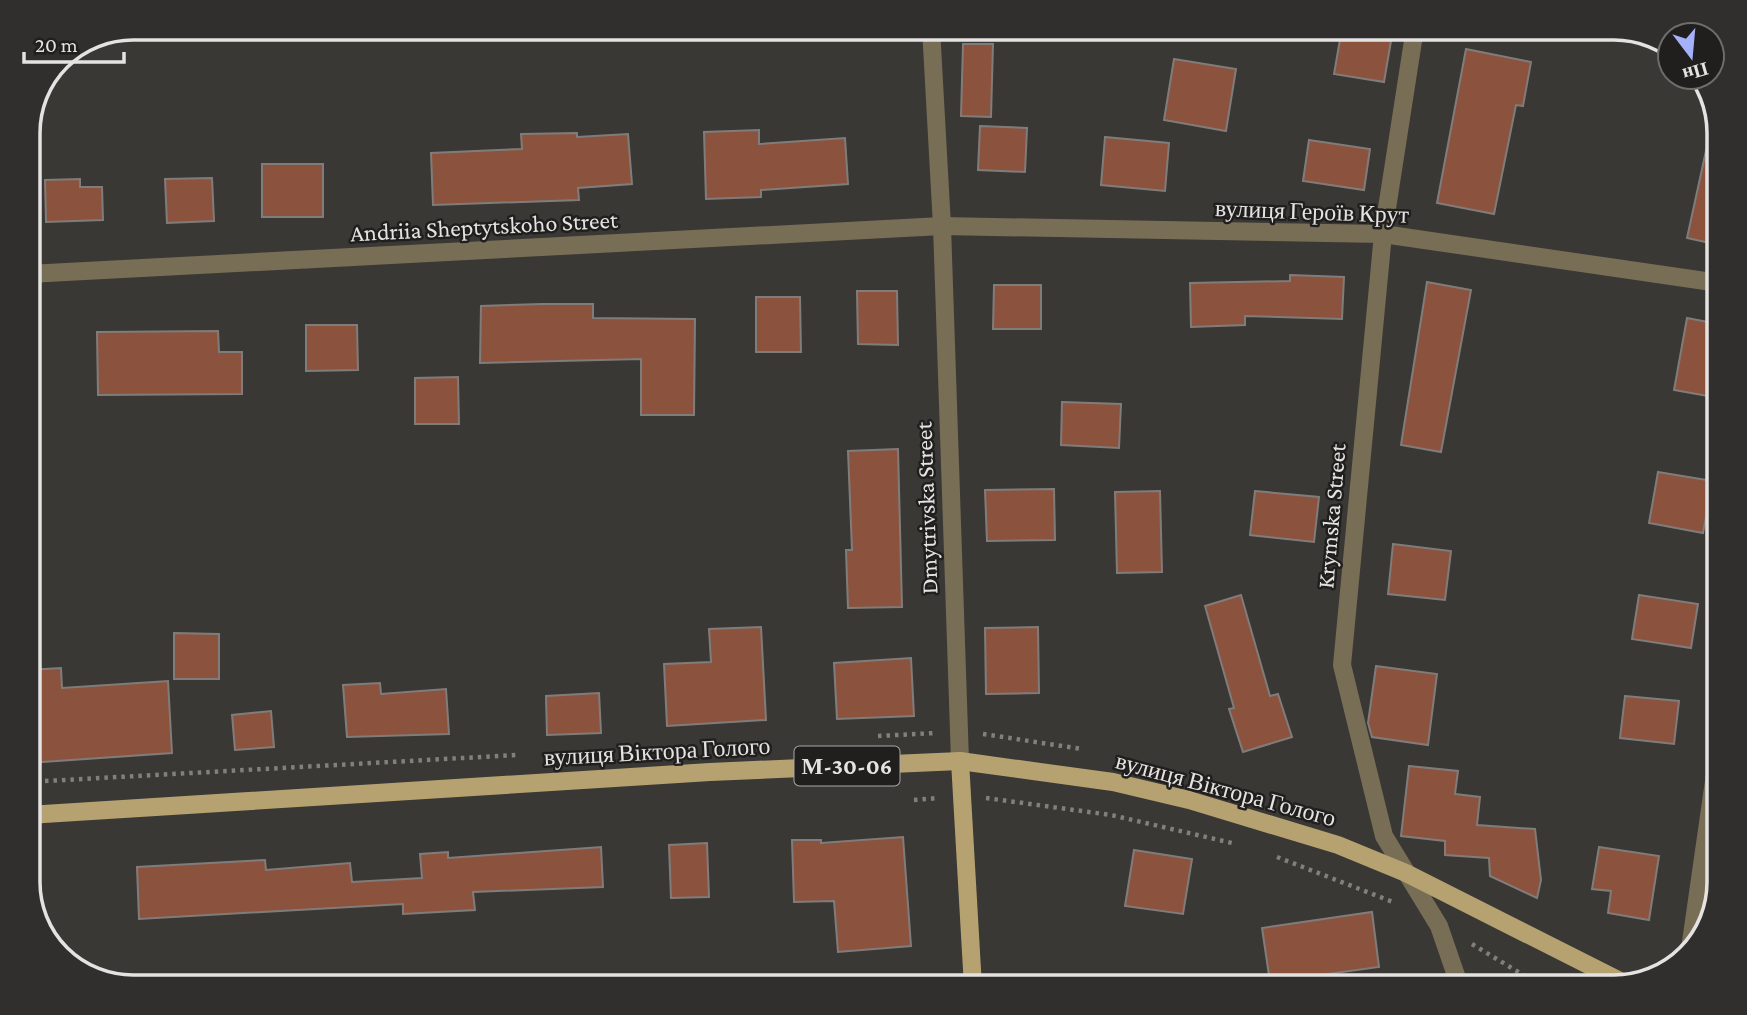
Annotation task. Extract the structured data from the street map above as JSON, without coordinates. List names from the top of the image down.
{
  "streets": {
    "main road": ["Dmytrivska Street", "вулиця Віктора Голого", "М-30-06"],
    "street": ["вулиця Героїв Крут", "Andriia Sheptytskoho Street", "Krymska Street"]
  },
  "crossings": [
    ["вулиця Героїв Крут", "Andriia Sheptytskoho Street"],
    ["вулиця Героїв Крут", "Dmytrivska Street"],
    ["вулиця Героїв Крут", "Krymska Street"],
    ["Andriia Sheptytskoho Street", "Dmytrivska Street"],
    ["Dmytrivska Street", "вулиця Віктора Голого"],
    ["Krymska Street", "вулиця Віктора Голого"]
  ],
  "scale_bar": "20 m",
  "north": "bottom"
}
